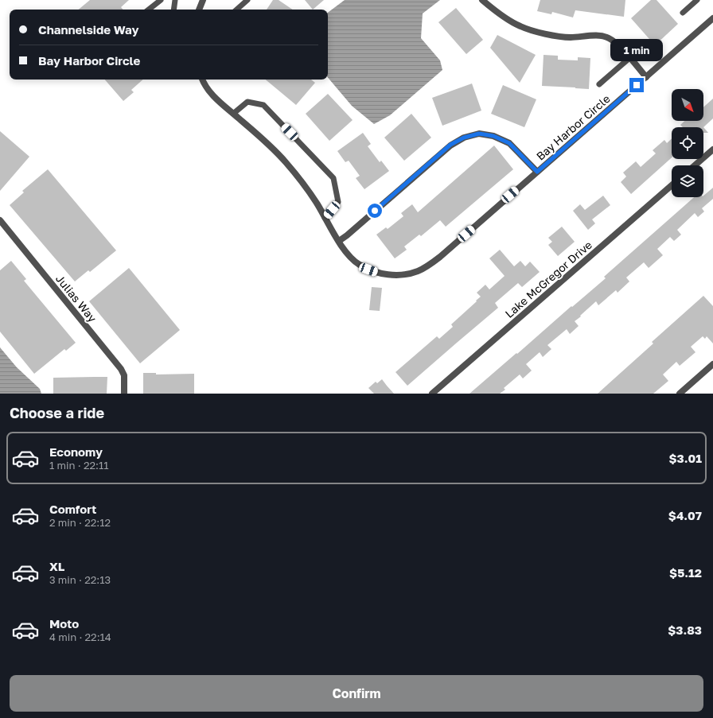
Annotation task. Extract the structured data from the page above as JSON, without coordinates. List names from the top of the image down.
{
  "streets": {
    "street": ["Bay Harbor Circle", "Lake McGregor Drive", "Julias Way"]
  },
  "north": "bottom right",
  "page": {
    "banner": ["Channelside Way", "Bay Harbor Circle"],
    "bubble": "1 min",
    "heading": "Choose a ride",
    "list": [
      {
        "name": "Economy",
        "note": "1 min · 22:11",
        "value": "$3.01"
      },
      {
        "name": "Comfort",
        "note": "2 min · 22:12",
        "value": "$4.07"
      },
      {
        "name": "XL",
        "note": "3 min · 22:13",
        "value": "$5.12"
      },
      {
        "name": "Moto",
        "note": "4 min · 22:14",
        "value": "$3.83"
      }
    ],
    "buttons": "Confirm"
  }
}
